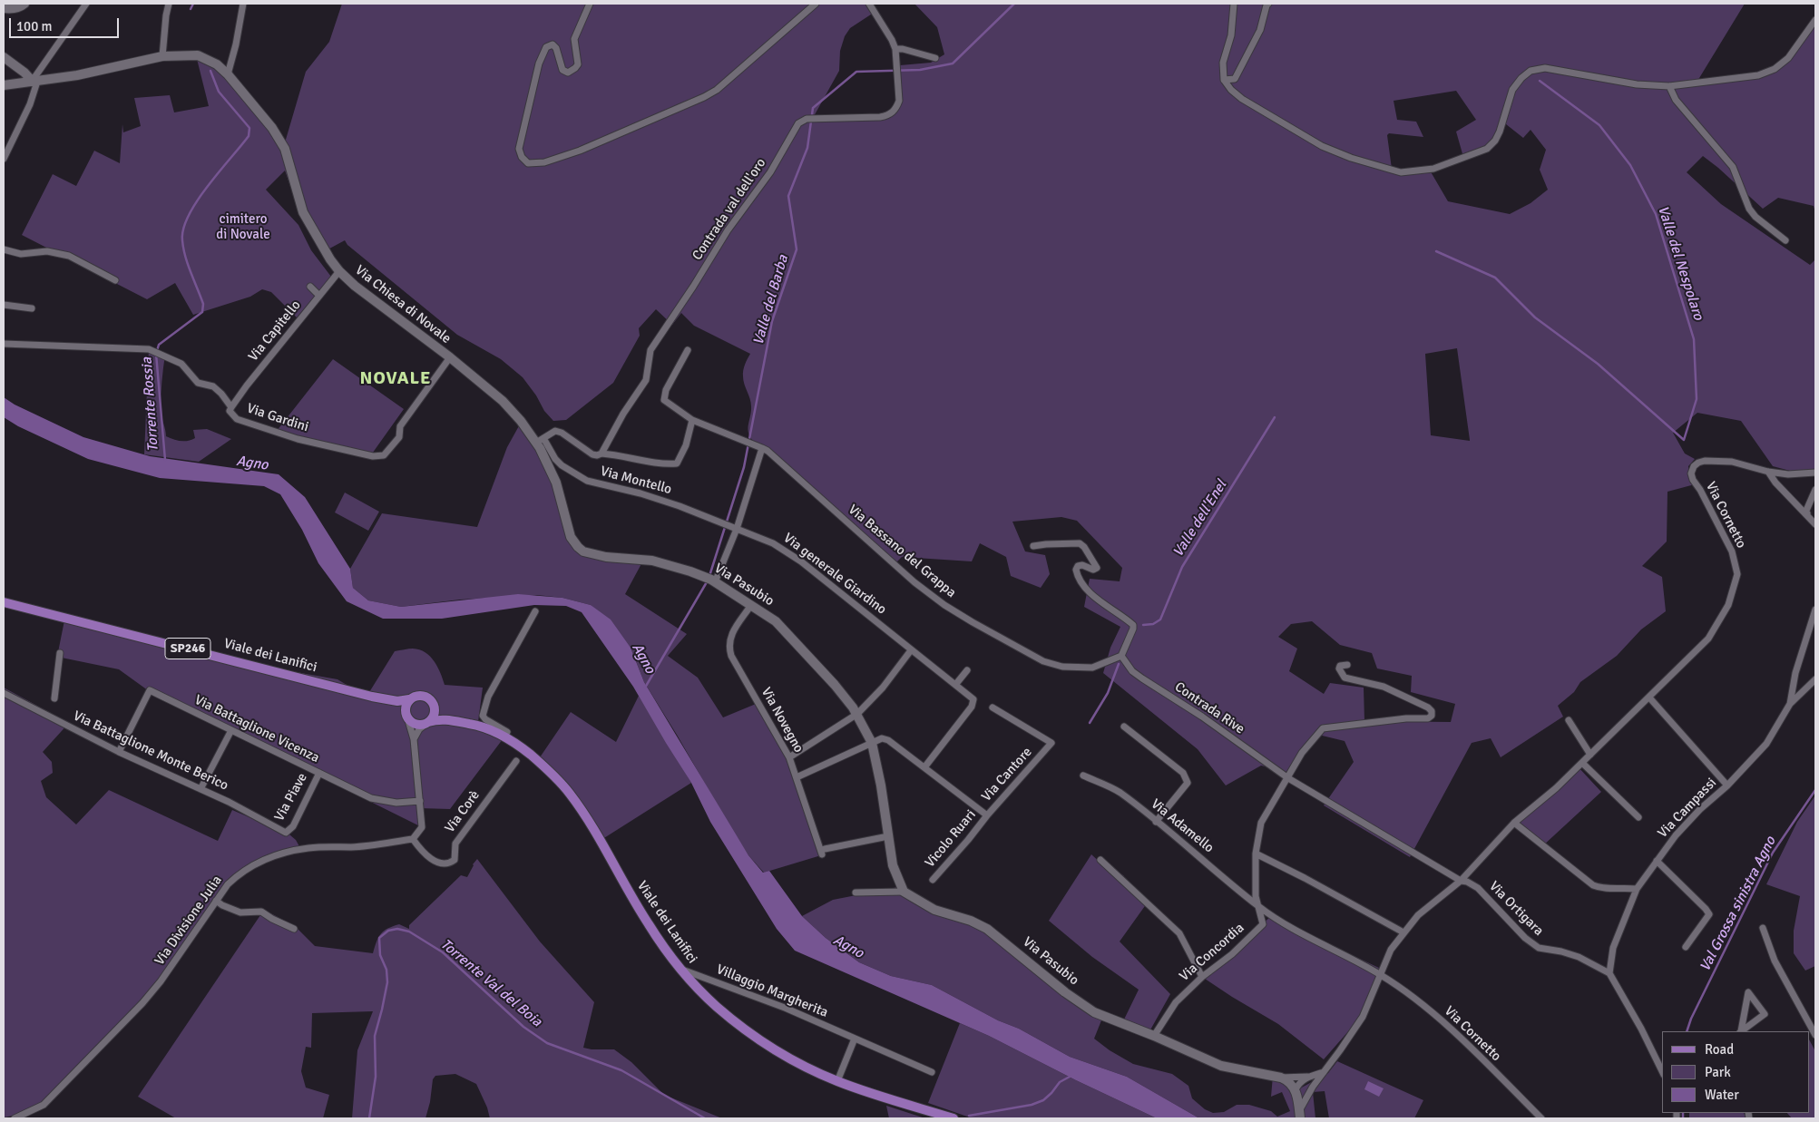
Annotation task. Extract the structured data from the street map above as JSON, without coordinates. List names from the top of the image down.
{
  "streets": {
    "main road": [
      "Via Chiesa di Novale",
      "Via Pasubio",
      "SP246",
      "Viale dei Lanifici"
    ],
    "street": [
      "Contrada val dell'oro",
      "Via Capitello",
      "Via Gardini",
      "Via Montello",
      "Via Cornetto",
      "Via Bassano del Grappa",
      "Via generale Giardino",
      "Contrada Rive",
      "Via Novegno",
      "Via Battaglione Vicenza",
      "Via Battaglione Monte Berico",
      "Via Cantore",
      "Via Piave",
      "Via Campassi",
      "Via Corè",
      "Via Adamello",
      "Vicolo Ruari",
      "Via Ortigara",
      "Via Divisione Julia",
      "Via Concordia",
      "Villaggio Margherita"
    ]
  },
  "crossings": [
    ["Via Chiesa di Novale", "Via Capitello"],
    ["Via Chiesa di Novale", "Via Gardini"],
    ["Via Chiesa di Novale", "Via Montello"],
    ["Via Chiesa di Novale", "Via Pasubio"],
    ["Via Capitello", "Via Gardini"],
    ["Via Montello", "Via generale Giardino"],
    ["Via Montello", "Via Pasubio"],
    ["Via Cornetto", "Via Adamello"],
    ["Via Cornetto", "Via Ortigara"],
    ["Via Cornetto", "Via Concordia"],
    ["Via Bassano del Grappa", "Contrada Rive"],
    ["Via Pasubio", "Via Novegno"],
    ["Via Pasubio", "Via Cantore"],
    ["Via Pasubio", "Via Concordia"],
    ["Viale dei Lanifici", "Villaggio Margherita"],
    ["Contrada Rive", "Via Ortigara"],
    ["Contrada Rive", "Via Concordia"],
    ["Via Battaglione Vicenza", "Via Battaglione Monte Berico"],
    ["Via Battaglione Vicenza", "Via Piave"],
    ["Via Battaglione Monte Berico", "Via Piave"],
    ["Via Cantore", "Vicolo Ruari"],
    ["Via Campassi", "Via Ortigara"],
    ["Via Corè", "Via Divisione Julia"],
    ["Via Adamello", "Via Concordia"],
    ["Via Ortigara", "Via Concordia"]
  ],
  "districts": ["NOVALE"],
  "water": [
    "Valle del Nespolaro",
    "Valle del Barba",
    "Torrente Rossia",
    "Agno",
    "Valle dell'Enel",
    "Val Grossa sinistra Agno",
    "Torrente Val del Boia"
  ],
  "parks": ["cimitero di Novale"],
  "legend": ["Road", "Park", "Water"],
  "scale_bar": "100 m"
}
